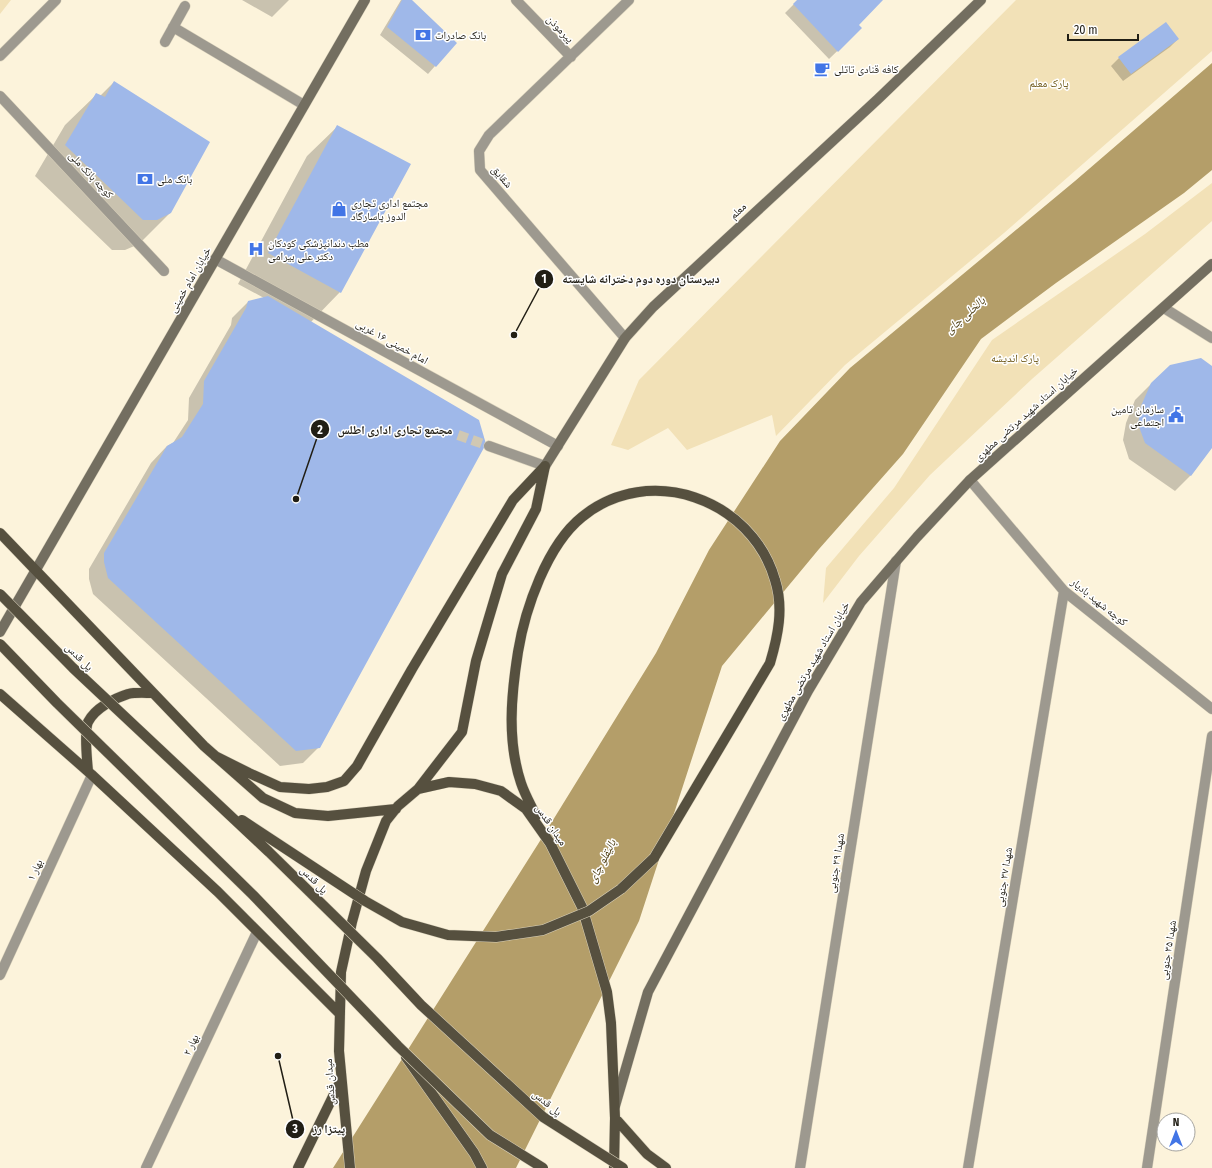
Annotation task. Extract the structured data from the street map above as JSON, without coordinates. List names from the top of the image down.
{
  "streets": {
    "main road": [
      "معلم",
      "خیابان امام خمینی",
      "خیابان استاد شهید مرتضی مطهری",
      "پل قدس",
      "میدان قدس"
    ],
    "street": [
      "پیرموذن",
      "کوچه بانک ملی",
      "شقایق",
      "امام خمینی ۱۶ غربی",
      "کوچه شهید بادیار",
      "شهدا ۳۹ جنوبی",
      "بهار ۱",
      "شهدا ۳۷ جنوبی",
      "شهدا ۳۵ جنوبی",
      "بهار ۲"
    ]
  },
  "crossings": [
    ["پیرموذن", "شقایق"],
    ["شقایق", "معلم"],
    ["معلم", "امام خمینی ۱۶ غربی"],
    ["خیابان امام خمینی", "امام خمینی ۱۶ غربی"],
    ["خیابان استاد شهید مرتضی مطهری", "کوچه شهید بادیار"],
    ["خیابان استاد شهید مرتضی مطهری", "میدان قدس"],
    ["خیابان استاد شهید مرتضی مطهری", "شهدا ۳۹ جنوبی"],
    ["کوچه شهید بادیار", "شهدا ۳۷ جنوبی"]
  ],
  "water": ["بالخلی چای", "بالیقلو چای"],
  "parks": ["پارک معلم", "پارک اندیشه"],
  "places": {
    "bank": ["بانک صادرات", "بانک ملی"],
    "cafe": ["کافه قنادی تاتلی"],
    "shop": ["مجتمع اداری تجاری الدوز پاسارگاد"],
    "hospital": ["مطب دندانپزشکی کودکان دکتر علی بیرامی"],
    "other": ["دبیرستان دوره دوم دخترانه شایسته", "مجتمع تجاری اداری اطلس", "پیتزا رز"],
    "public building": ["سازمان تامین اجتماعی"]
  },
  "scale_bar": "20 m",
  "north": "top"
}
